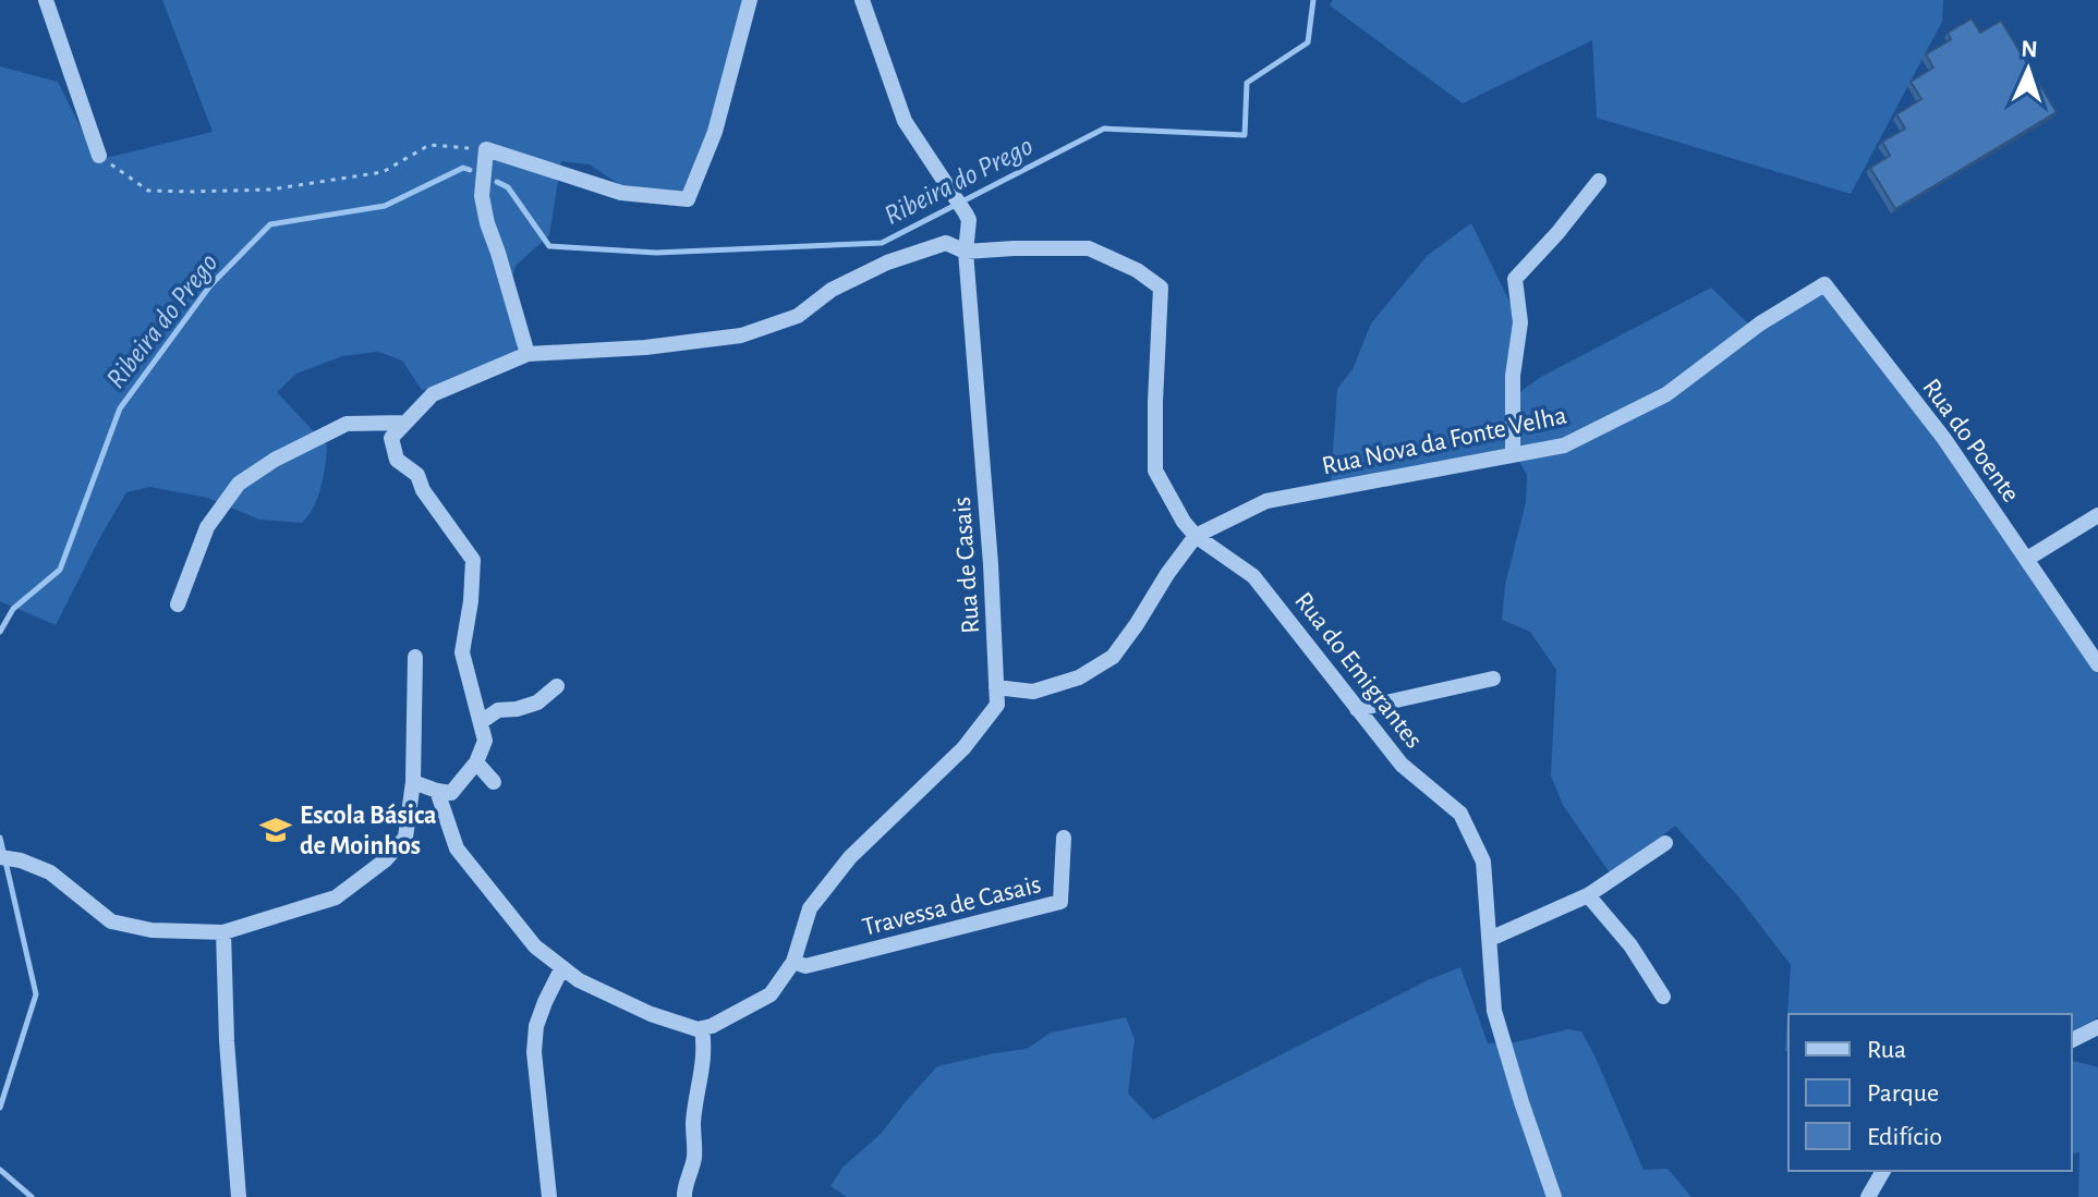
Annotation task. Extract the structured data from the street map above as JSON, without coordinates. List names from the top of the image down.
{
  "streets": {
    "street": [
      "Rua Nova da Fonte Velha",
      "Rua do Poente",
      "Rua de Casais",
      "Rua do Emigrantes",
      "Travessa de Casais"
    ]
  },
  "crossings": [
    ["Rua Nova da Fonte Velha", "Rua do Poente"],
    ["Rua Nova da Fonte Velha", "Rua do Emigrantes"],
    ["Rua de Casais", "Travessa de Casais"]
  ],
  "water": ["Ribeira do Prego"],
  "places": {
    "school or university": ["Escola Básica de Moinhos"]
  },
  "legend": ["Rua", "Parque", "Edifício"],
  "north": "top"
}
